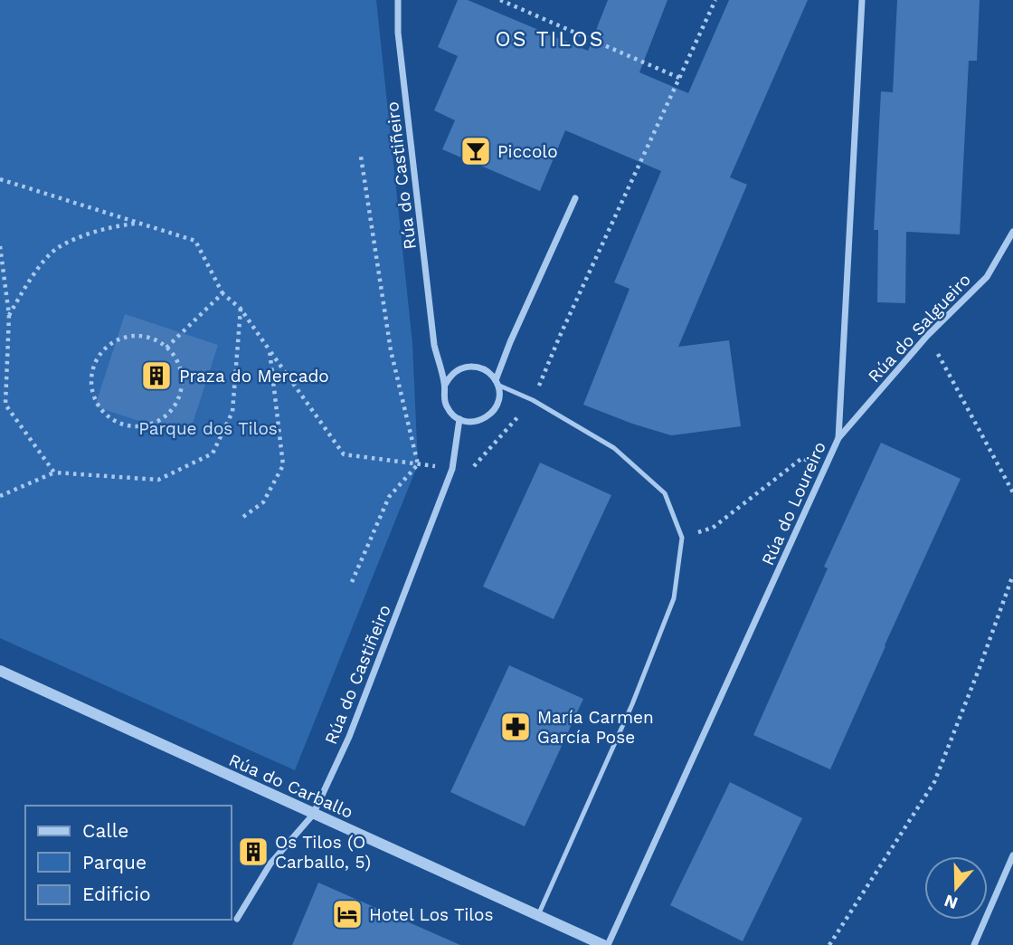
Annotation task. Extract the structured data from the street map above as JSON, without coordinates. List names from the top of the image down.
{
  "streets": {
    "street": [
      "Rúa do Castiñeiro",
      "Rúa do Salgueiro",
      "Rúa do Loureiro",
      "Rúa do Carballo"
    ]
  },
  "crossings": [
    ["Rúa do Castiñeiro", "Rúa do Carballo"],
    ["Rúa do Salgueiro", "Rúa do Loureiro"],
    ["Rúa do Loureiro", "Rúa do Carballo"]
  ],
  "districts": ["OS TILOS"],
  "parks": ["Parque dos Tilos"],
  "places": {
    "bar": ["Piccolo"],
    "building": ["Praza do Mercado", "Os Tilos (O Carballo, 5)"],
    "pharmacy": ["María Carmen García Pose"],
    "hotel": ["Hotel Los Tilos"]
  },
  "legend": ["Calle", "Parque", "Edificio"],
  "north": "bottom"
}
